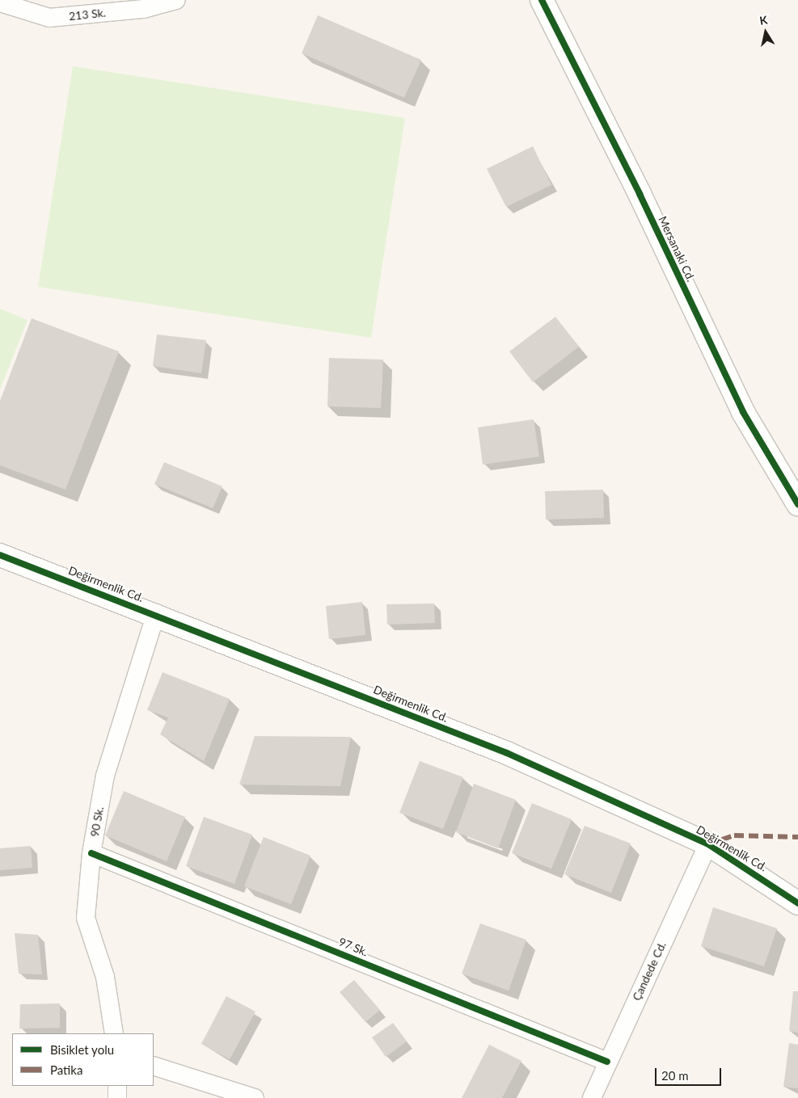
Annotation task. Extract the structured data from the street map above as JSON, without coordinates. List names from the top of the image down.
{
  "streets": {
    "street": [
      "213 Sk.",
      "Mersanaki Cd.",
      "Değirmenlik Cd.",
      "90 Sk.",
      "97 Sk.",
      "Çandede Cd."
    ]
  },
  "crossings": [
    ["Değirmenlik Cd.", "90 Sk."],
    ["Değirmenlik Cd.", "Çandede Cd."],
    ["90 Sk.", "97 Sk."],
    ["97 Sk.", "Çandede Cd."]
  ],
  "legend": ["Bisiklet yolu", "Patika"],
  "scale_bar": "20 m",
  "north": "top"
}
